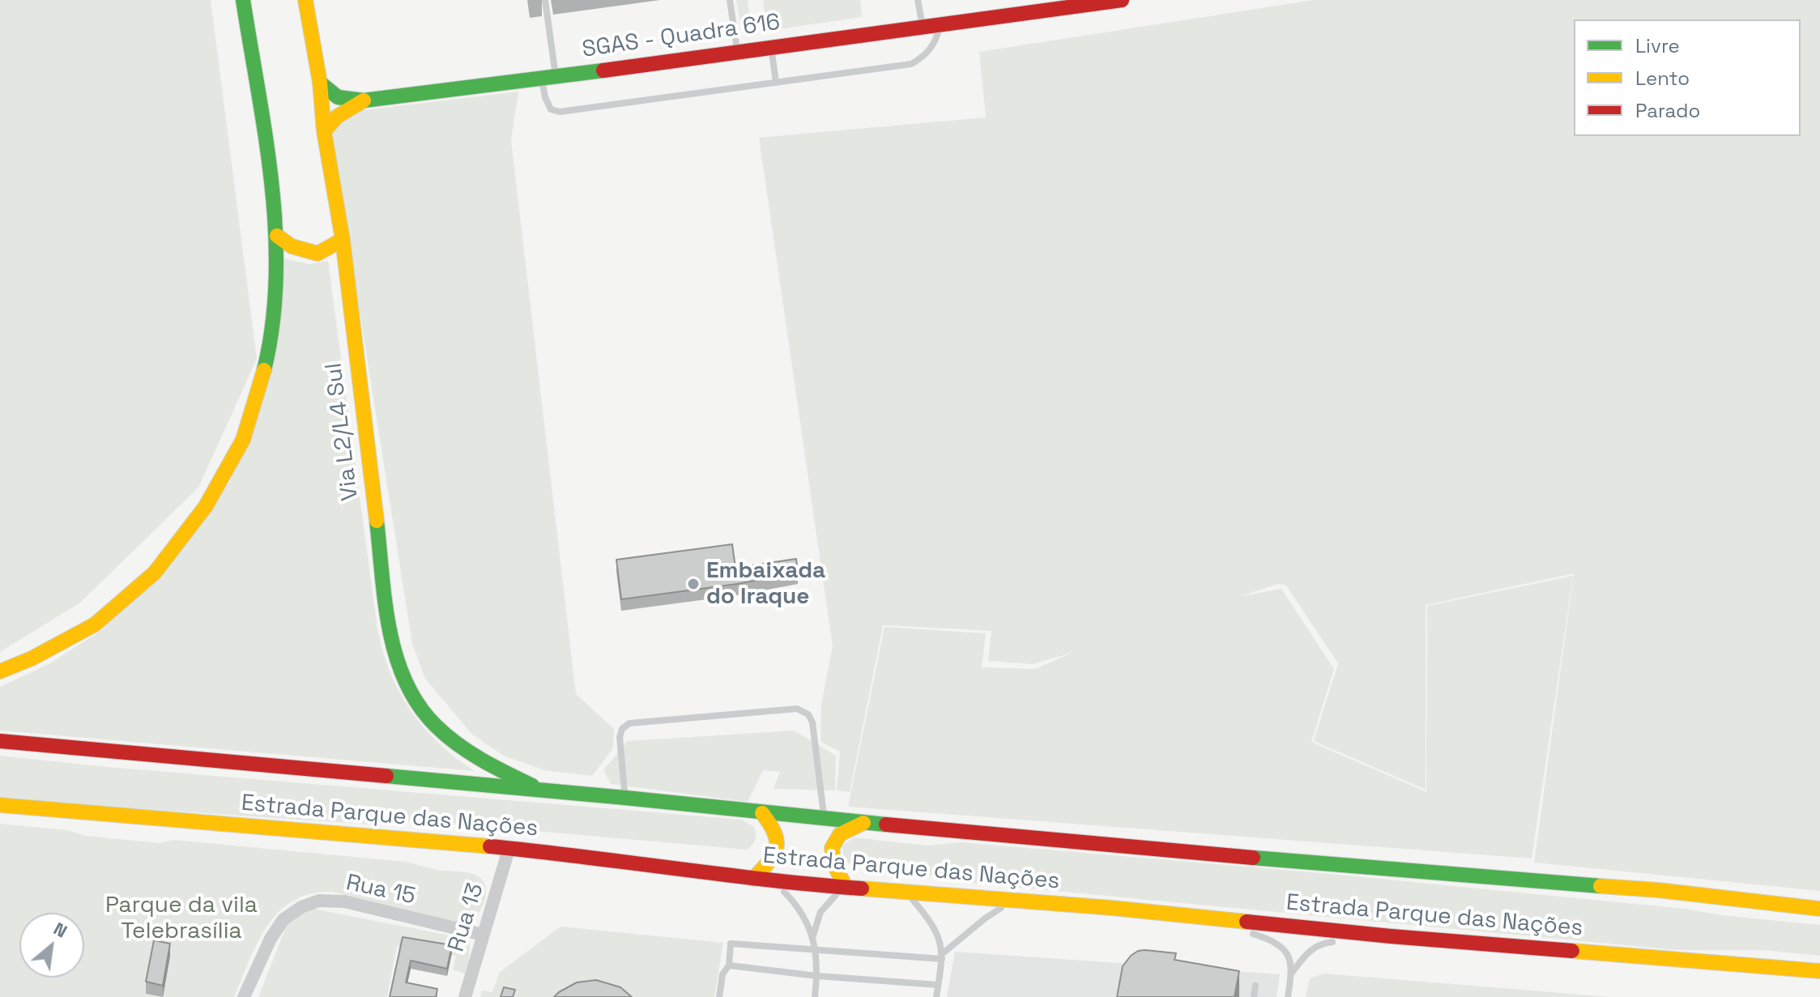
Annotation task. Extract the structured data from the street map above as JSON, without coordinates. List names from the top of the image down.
{
  "streets": {
    "main road": ["SGAS - Quadra 616", "Via L2/L4 Sul", "Estrada Parque das Nações"],
    "street": ["Rua 15", "Rua 13"]
  },
  "crossings": [
    ["SGAS - Quadra 616", "Via L2/L4 Sul"],
    ["Via L2/L4 Sul", "Estrada Parque das Nações"],
    ["Estrada Parque das Nações", "Rua 13"],
    ["Rua 15", "Rua 13"]
  ],
  "parks": ["Parque da vila Telebrasília"],
  "places": ["Embaixada do Iraque"],
  "legend": ["Livre", "Lento", "Parado"],
  "north": "top right"
}
